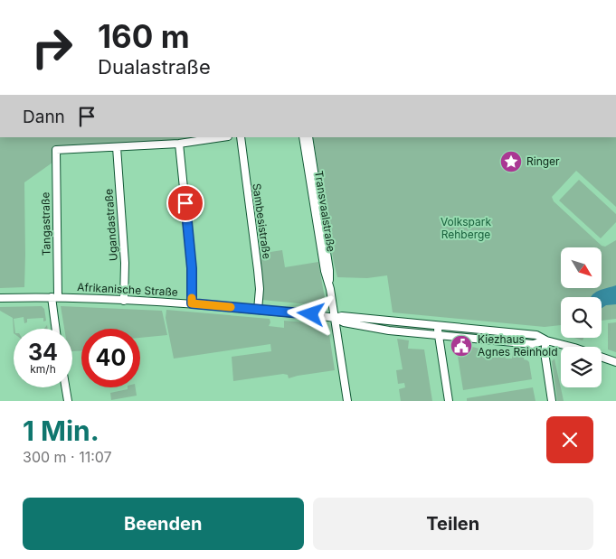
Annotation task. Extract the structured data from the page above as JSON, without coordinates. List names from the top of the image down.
{
  "streets": {
    "street": [
      "Transvaalstraße",
      "Sambesistraße",
      "Tangastraße",
      "Ugandastraße",
      "Afrikanische Straße"
    ]
  },
  "crossings": [
    ["Transvaalstraße", "Afrikanische Straße"],
    ["Sambesistraße", "Afrikanische Straße"],
    ["Tangastraße", "Ugandastraße"],
    ["Tangastraße", "Afrikanische Straße"],
    ["Ugandastraße", "Afrikanische Straße"]
  ],
  "parks": ["Volkspark Rehberge"],
  "places": {
    "place": ["Ringer"],
    "public building": ["Kiezhaus Agnes Reinhold"]
  },
  "north": "bottom right",
  "page": {
    "turn": ["160 m", "Dualastraße"],
    "then": "Dann",
    "speed": "34 km/h",
    "limit": "40",
    "heading": ["1 Min.", "300 m · 11:07"],
    "buttons": ["Beenden", "Teilen"]
  }
}
